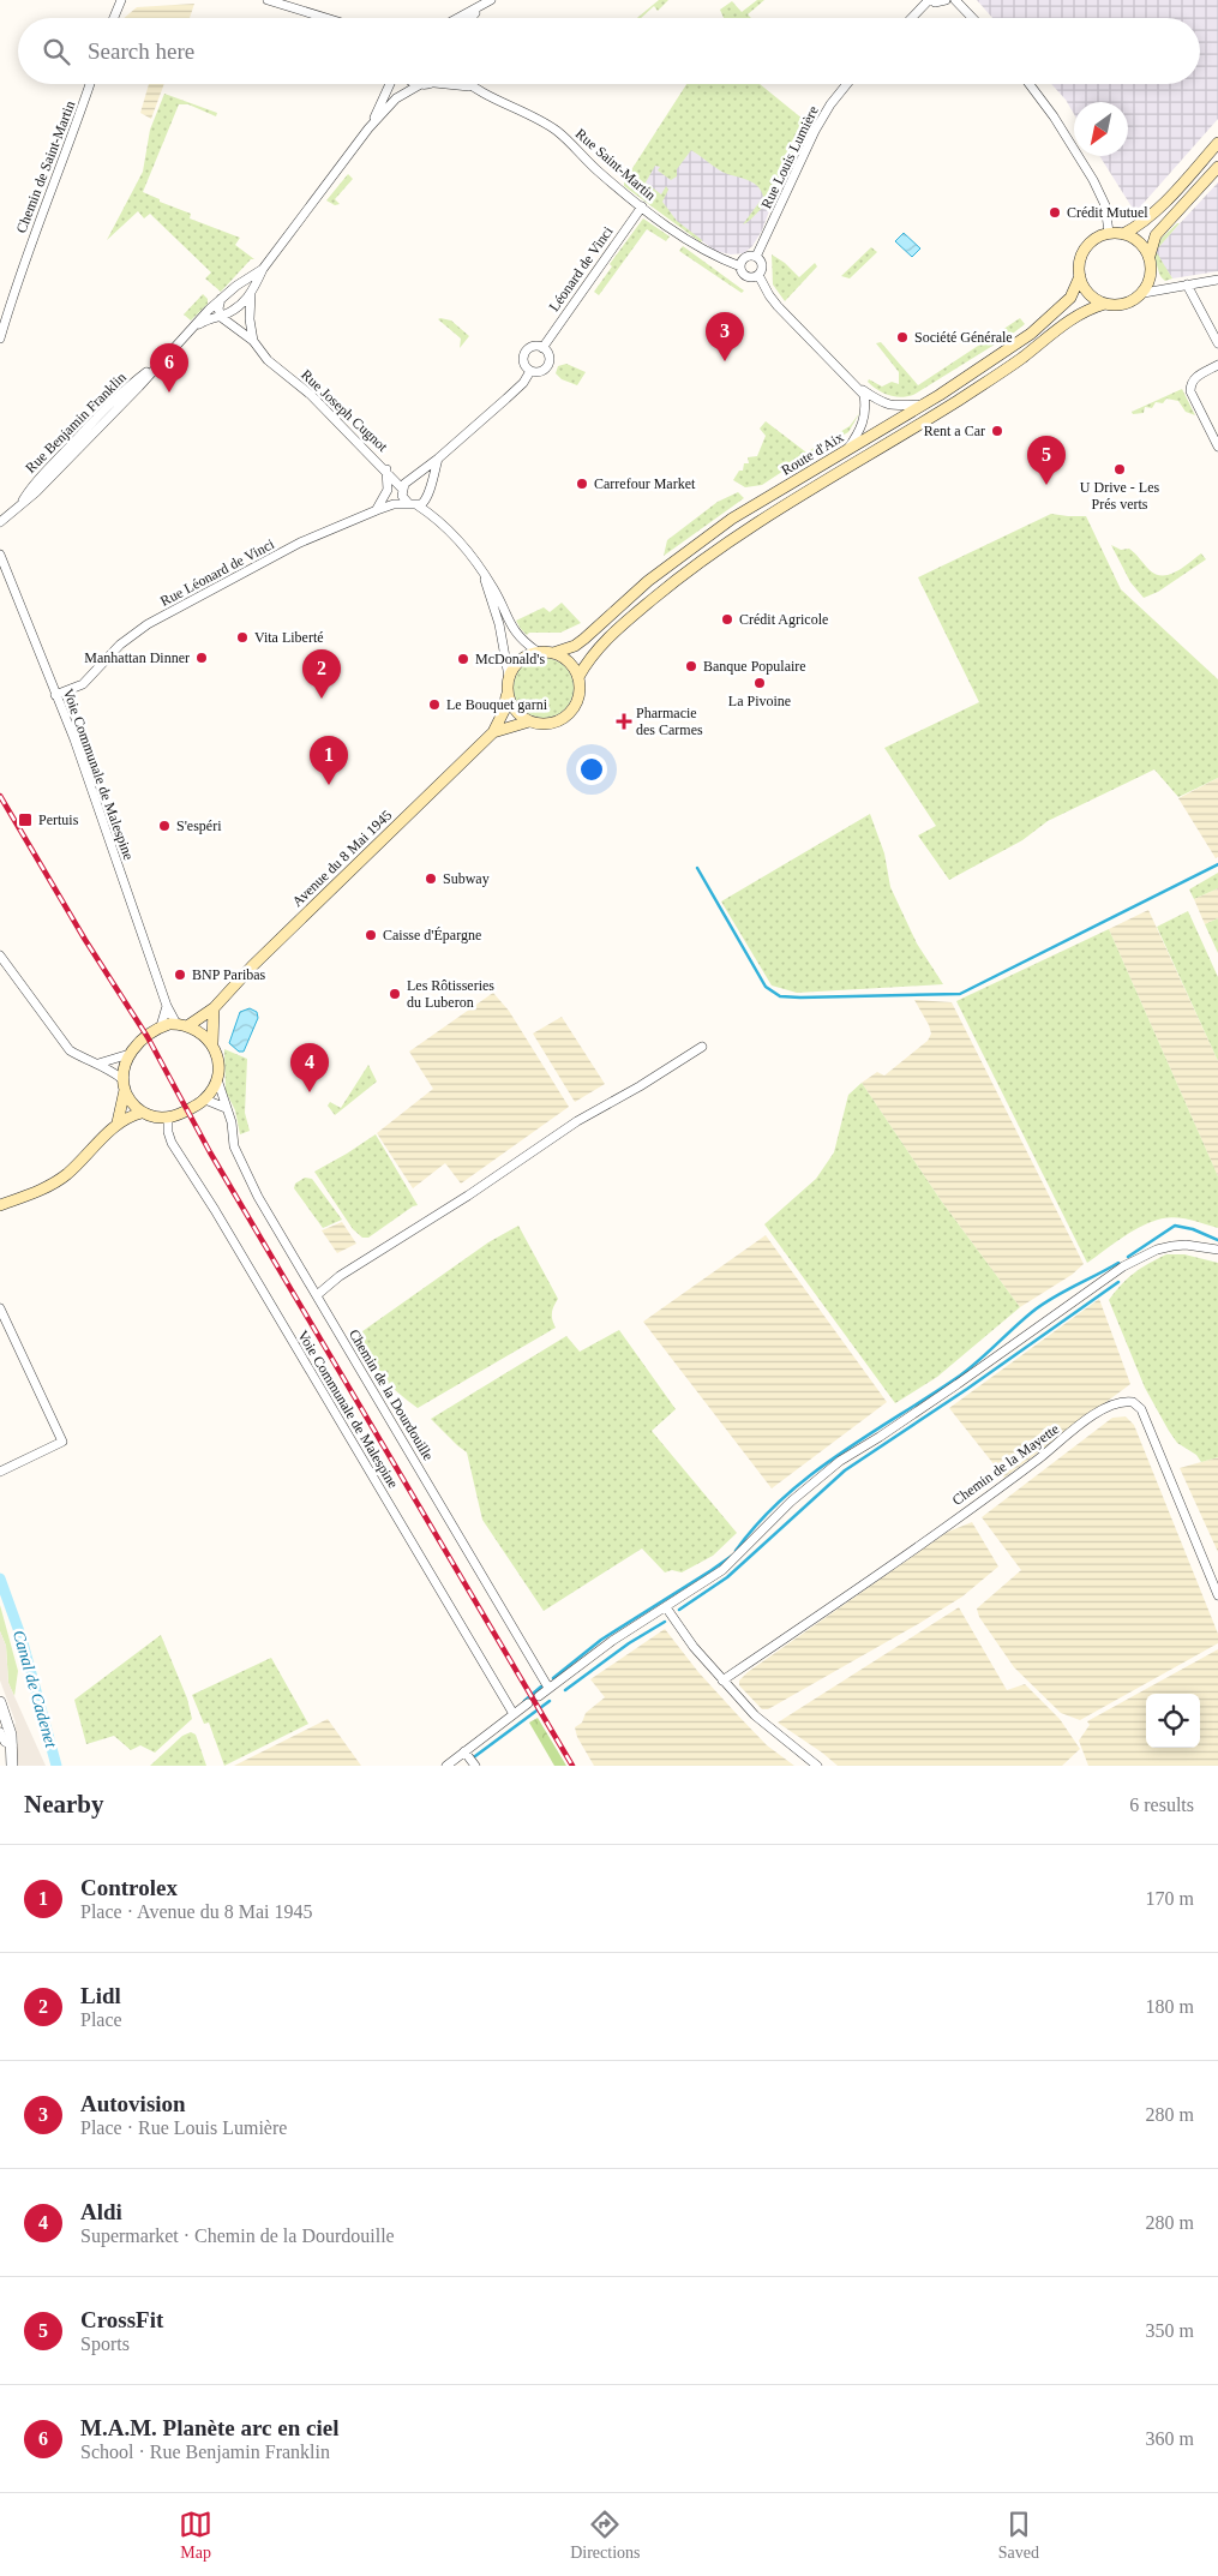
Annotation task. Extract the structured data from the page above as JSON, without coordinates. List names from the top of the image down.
{
  "streets": {
    "main road": ["Route d'Aix", "Avenue du 8 Mai 1945"],
    "street": [
      "Rue Louis Lumière",
      "Rue Saint-Martin",
      "Chemin de Saint-Martin",
      "Léonard de Vinci",
      "Rue Joseph Cugnot",
      "Rue Benjamin Franklin",
      "Rue Léonard de Vinci",
      "Voie Communale de Malespine",
      "Chemin de la Dourdouille",
      "Chemin de la Mayette"
    ]
  },
  "crossings": [
    ["Rue Louis Lumière", "Rue Saint-Martin"],
    ["Rue Saint-Martin", "Léonard de Vinci"],
    ["Route d'Aix", "Avenue du 8 Mai 1945"],
    ["Rue Léonard de Vinci", "Voie Communale de Malespine"],
    ["Voie Communale de Malespine", "Avenue du 8 Mai 1945"],
    ["Voie Communale de Malespine", "Chemin de la Dourdouille"],
    ["Avenue du 8 Mai 1945", "Chemin de la Dourdouille"]
  ],
  "water": ["Canal de Cadenet"],
  "places": {
    "other": [
      "Crédit Mutuel",
      "Société Générale",
      "Rent a Car",
      "U Drive - Les Prés verts",
      "Carrefour Market",
      "Crédit Agricole",
      "Vita Liberté",
      "Manhattan Dinner",
      "McDonald's",
      "Banque Populaire",
      "La Pivoine",
      "Le Bouquet garni",
      "S'espéri",
      "Subway",
      "Caisse d'Épargne",
      "BNP Paribas",
      "Les Rôtisseries du Luberon"
    ],
    "health": ["Pharmacie des Carmes"],
    "transit": ["Pertuis"]
  },
  "north": "bottom left",
  "page": {
    "search": "Search here",
    "pins": [
      "3",
      "6",
      "5",
      "2",
      "1",
      "4"
    ],
    "heading": ["Nearby", "6 results"],
    "list": [
      {
        "mark": "1",
        "name": "Controlex",
        "note": "Place · Avenue du 8 Mai 1945",
        "value": "170 m"
      },
      {
        "mark": "2",
        "name": "Lidl",
        "note": "Place",
        "value": "180 m"
      },
      {
        "mark": "3",
        "name": "Autovision",
        "note": "Place · Rue Louis Lumière",
        "value": "280 m"
      },
      {
        "mark": "4",
        "name": "Aldi",
        "note": "Supermarket · Chemin de la Dourdouille",
        "value": "280 m"
      },
      {
        "mark": "5",
        "name": "CrossFit",
        "note": "Sports",
        "value": "350 m"
      },
      {
        "mark": "6",
        "name": "M.A.M. Planète arc en ciel",
        "note": "School · Rue Benjamin Franklin",
        "value": "360 m"
      }
    ],
    "nav": ["Map", "Directions", "Saved"]
  }
}
